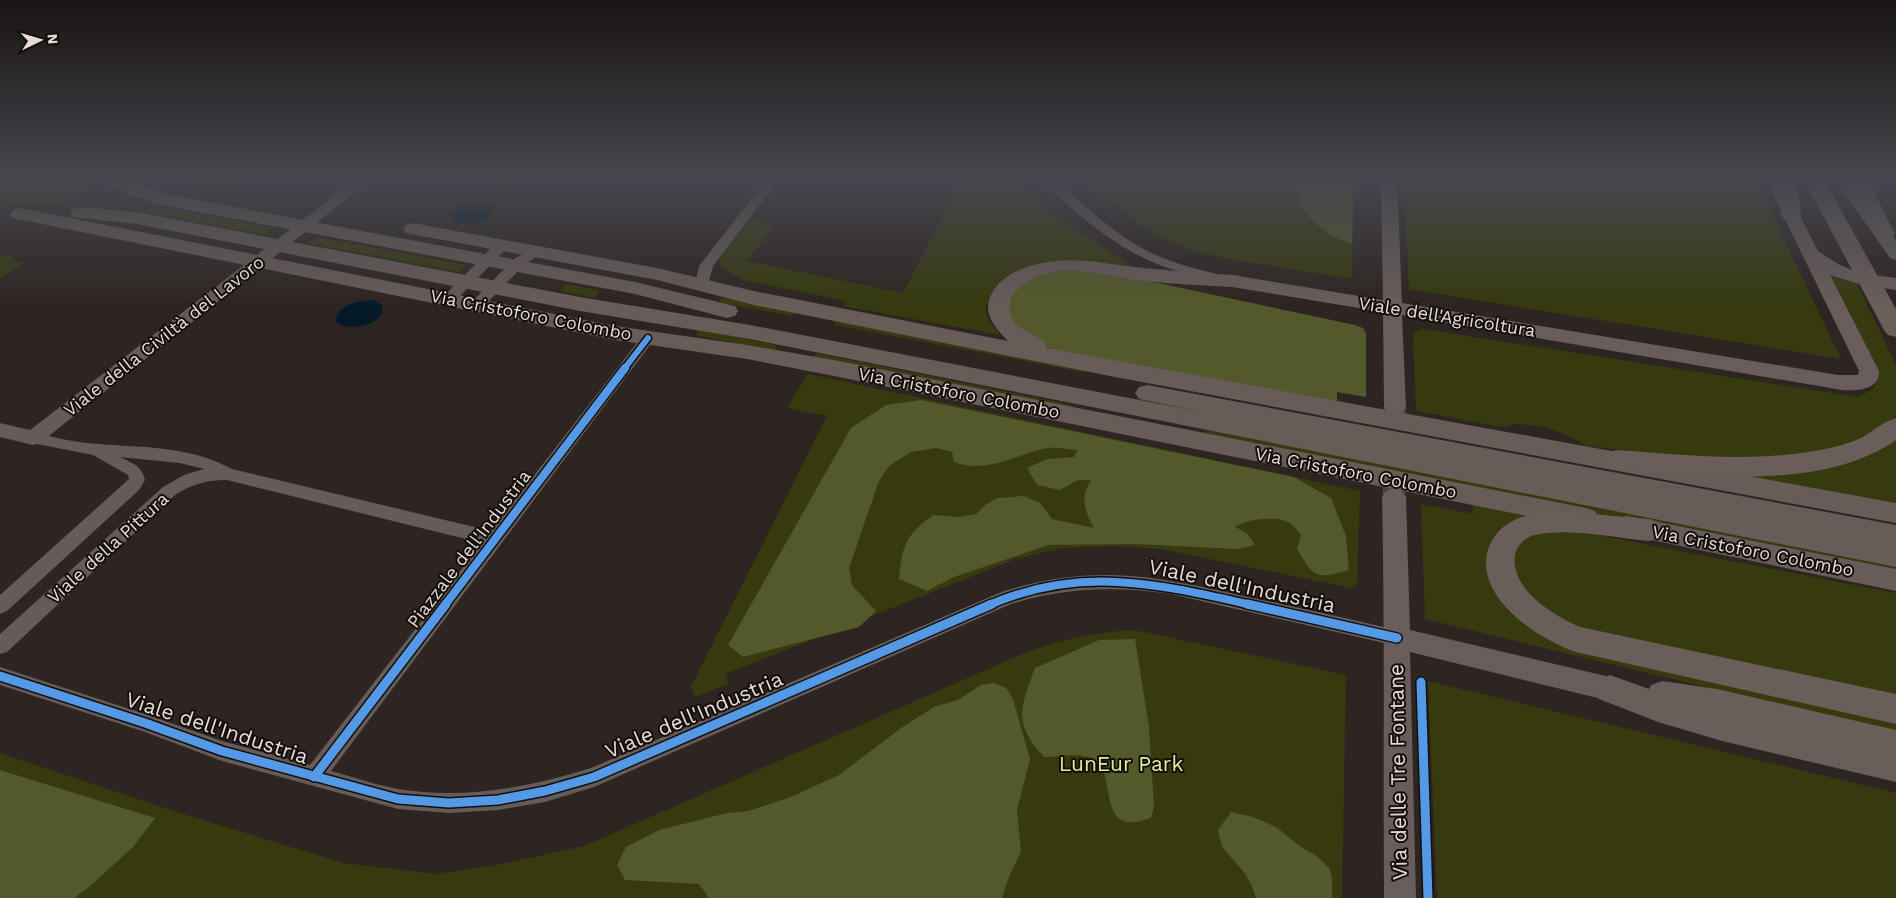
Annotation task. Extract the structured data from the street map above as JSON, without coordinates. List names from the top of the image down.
{
  "streets": {
    "main road": [
      "Via Cristoforo Colombo",
      "Viale dell'Agricoltura",
      "Viale dell'Industria",
      "Via delle Tre Fontane"
    ],
    "street": ["Viale della Civiltà del Lavoro", "Viale della Pittura", "Piazzale dell'Industria"]
  },
  "crossings": [
    ["Via Cristoforo Colombo", "Viale della Civiltà del Lavoro"],
    ["Via Cristoforo Colombo", "Piazzale dell'Industria"],
    ["Viale della Pittura", "Piazzale dell'Industria"],
    ["Piazzale dell'Industria", "Viale dell'Industria"],
    ["Viale dell'Industria", "Via delle Tre Fontane"]
  ],
  "parks": ["LunEur Park"],
  "north": "right"
}
